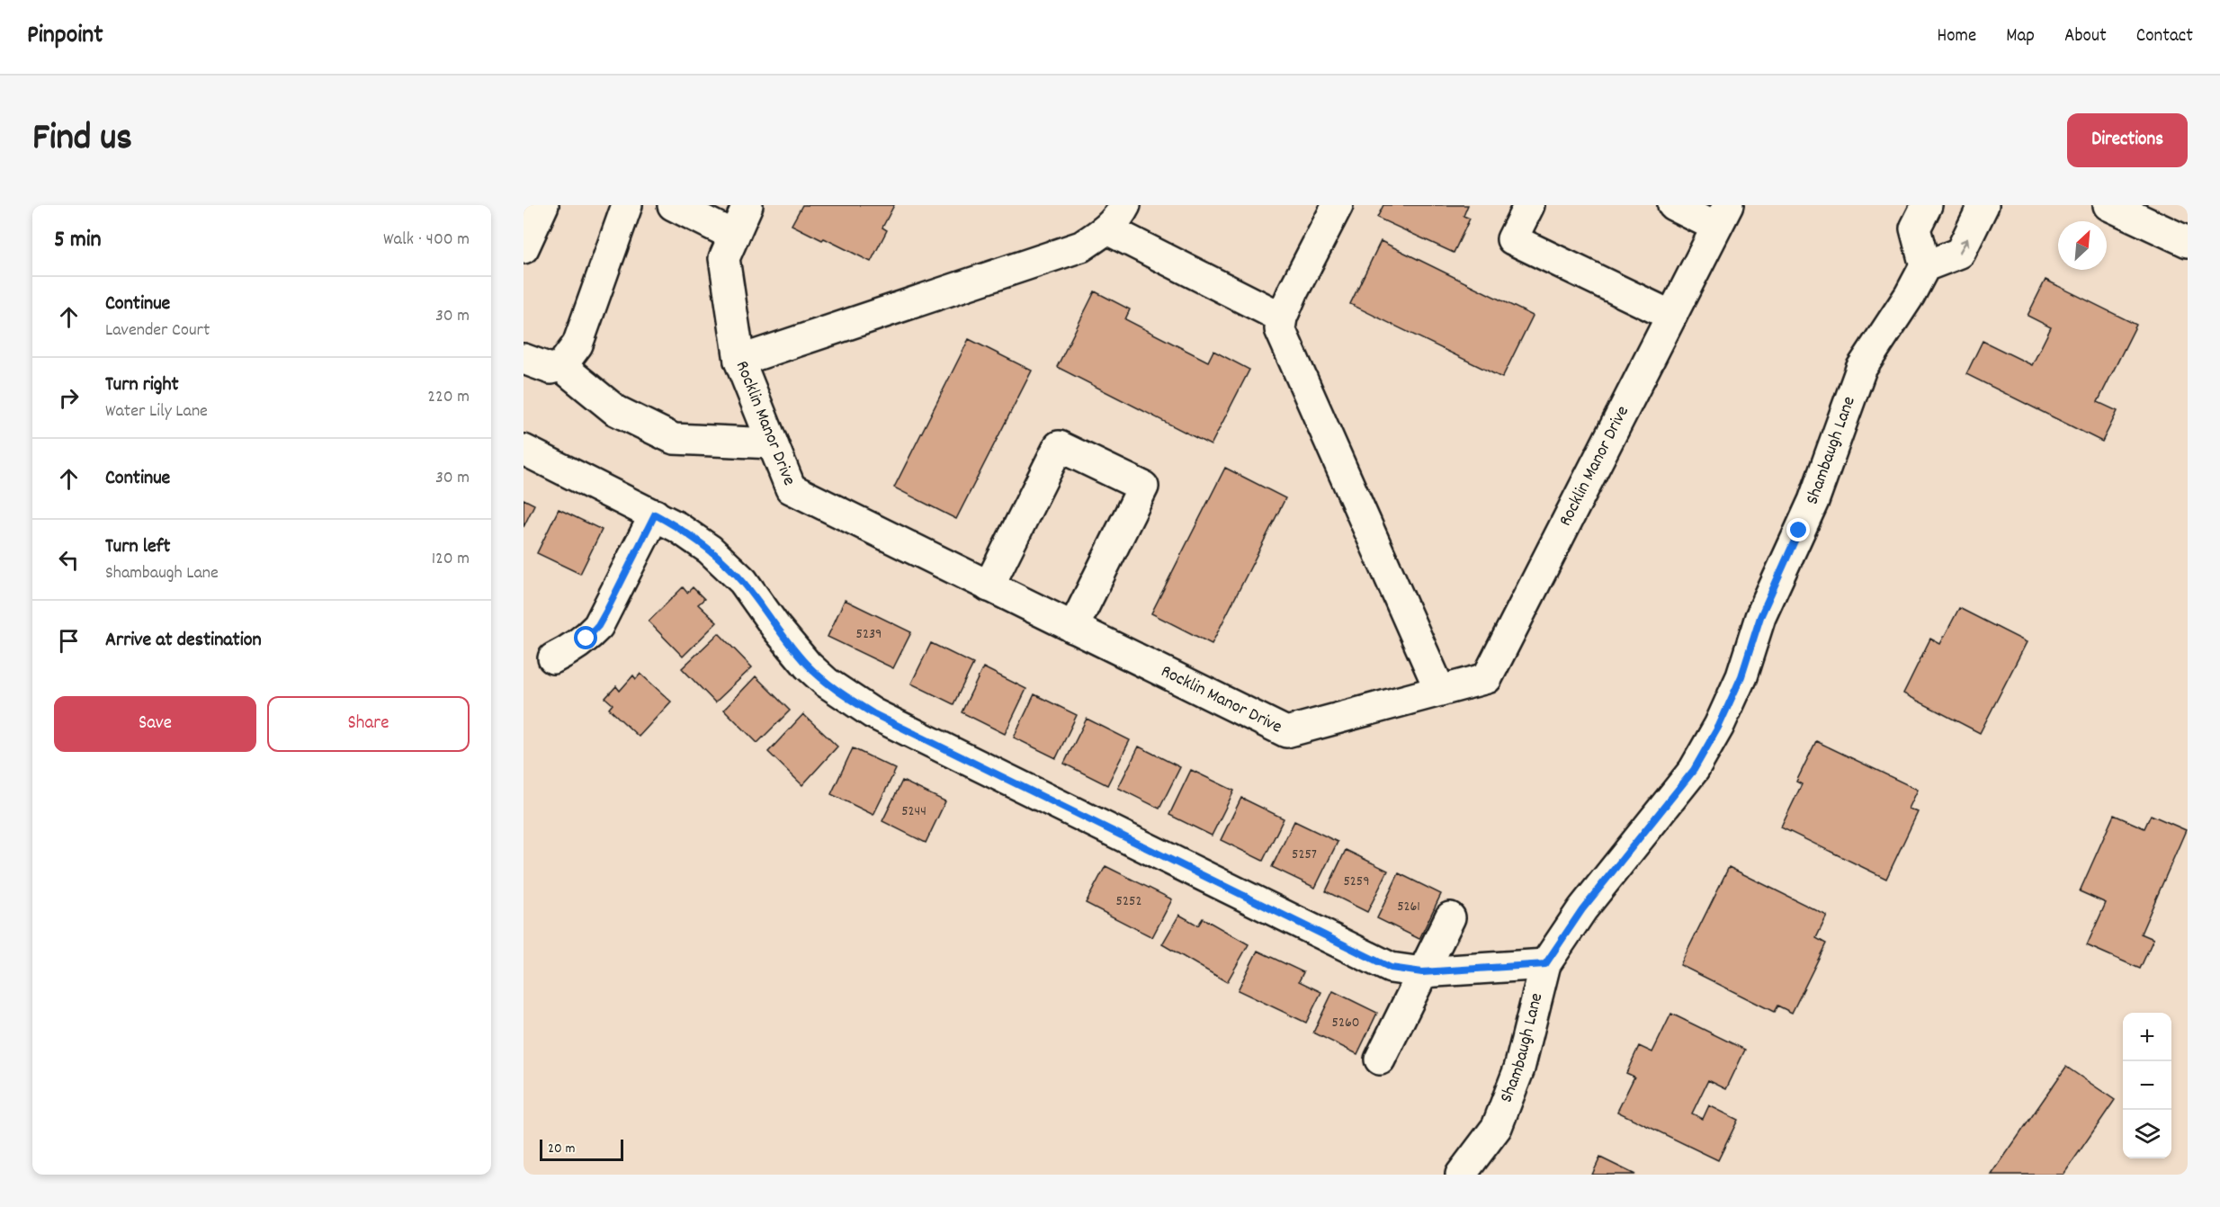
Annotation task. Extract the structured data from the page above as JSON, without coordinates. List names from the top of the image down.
{
  "streets": {
    "street": ["Rocklin Manor Drive", "Shambaugh Lane"]
  },
  "house_numbers": [
    "5239",
    "5244",
    "5257",
    "5259",
    "5252",
    "5261",
    "5260"
  ],
  "scale_bar": "20 m",
  "north": "top right",
  "page": {
    "header": "Pinpoint",
    "nav": [
      "Home",
      "Map",
      "About",
      "Contact"
    ],
    "title": "Find us",
    "buttons": [
      "Directions",
      ["Save", "Share"]
    ],
    "heading": ["5 min", "Walk · 400 m"],
    "list": [
      ["Continue", "Lavender Court", "30 m"],
      ["Turn right", "Water Lily Lane", "220 m"],
      ["Continue", "30 m"],
      ["Turn left", "Shambaugh Lane", "120 m"],
      "Arrive at destination"
    ],
    "map_buttons": ["+", "−"],
    "scale": "20 m"
  }
}
